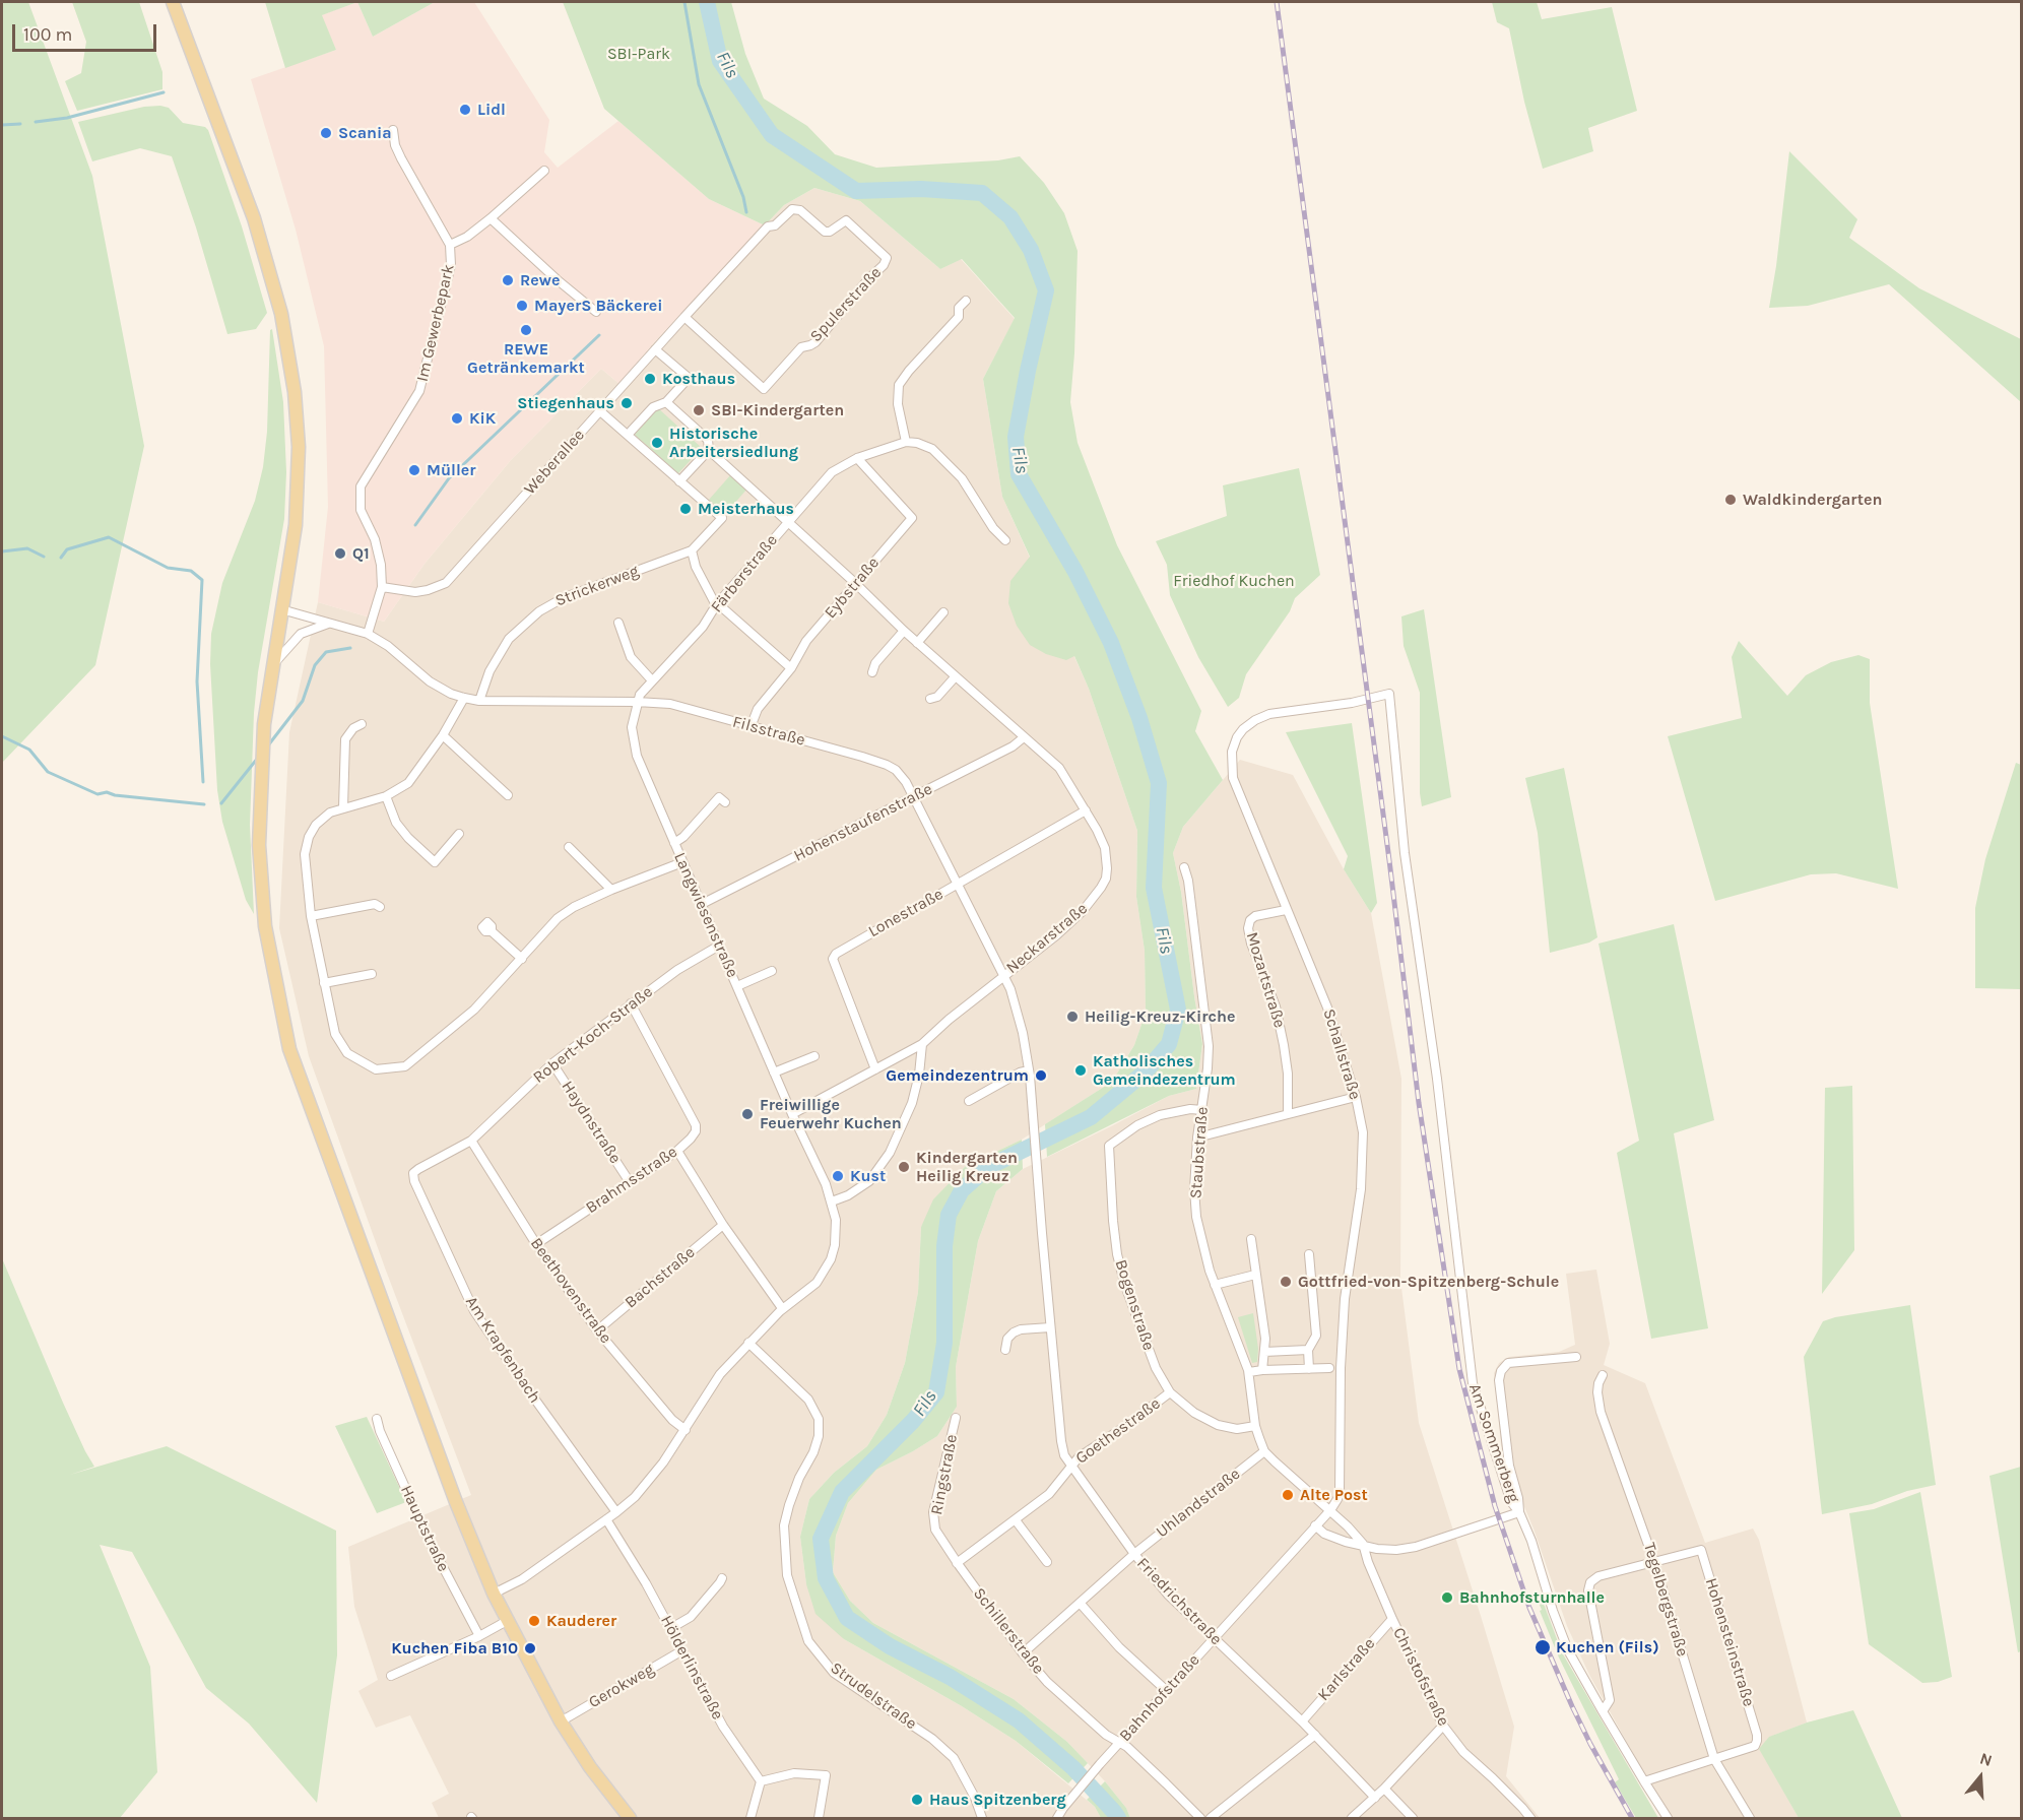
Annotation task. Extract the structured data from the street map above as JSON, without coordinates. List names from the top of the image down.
{
  "streets": {
    "street": [
      "Spulerstraße",
      "Im Gewerbepark",
      "Weberallee",
      "Färberstraße",
      "Strickerweg",
      "Eybstraße",
      "Filsstraße",
      "Hohenstaufenstraße",
      "Lonestraße",
      "Langwiesenstraße",
      "Neckarstraße",
      "Mozartstraße",
      "Robert-Koch-Straße",
      "Schallstraße",
      "Haydnstraße",
      "Staubstraße",
      "Brahmsstraße",
      "Bachstraße",
      "Beethovenstraße",
      "Bogenstraße",
      "Am Krapfenbach",
      "Goethestraße",
      "Am Sommerberg",
      "Ringstraße",
      "Uhlandstraße",
      "Hauptstraße",
      "Tegelbergstraße",
      "Friedrichstraße",
      "Schillerstraße",
      "Hohensteinstraße",
      "Hölderlinstraße",
      "Karlstraße",
      "Christofstraße",
      "Gerokweg",
      "Strudelstraße",
      "Bahnhofstraße"
    ]
  },
  "crossings": [
    ["Spulerstraße", "Weberallee"],
    ["Im Gewerbepark", "Weberallee"],
    ["Im Gewerbepark", "Filsstraße"],
    ["Färberstraße", "Eybstraße"],
    ["Färberstraße", "Filsstraße"],
    ["Färberstraße", "Langwiesenstraße"],
    ["Färberstraße", "Neckarstraße"],
    ["Strickerweg", "Filsstraße"],
    ["Eybstraße", "Filsstraße"],
    ["Eybstraße", "Neckarstraße"],
    ["Filsstraße", "Hohenstaufenstraße"],
    ["Filsstraße", "Lonestraße"],
    ["Filsstraße", "Langwiesenstraße"],
    ["Filsstraße", "Neckarstraße"],
    ["Filsstraße", "Friedrichstraße"],
    ["Hohenstaufenstraße", "Langwiesenstraße"],
    ["Hohenstaufenstraße", "Neckarstraße"],
    ["Lonestraße", "Neckarstraße"],
    ["Langwiesenstraße", "Neckarstraße"],
    ["Langwiesenstraße", "Robert-Koch-Straße"],
    ["Langwiesenstraße", "Beethovenstraße"],
    ["Langwiesenstraße", "Am Krapfenbach"],
    ["Langwiesenstraße", "Hölderlinstraße"],
    ["Langwiesenstraße", "Strudelstraße"],
    ["Mozartstraße", "Schallstraße"],
    ["Robert-Koch-Straße", "Haydnstraße"],
    ["Robert-Koch-Straße", "Brahmsstraße"],
    ["Robert-Koch-Straße", "Beethovenstraße"],
    ["Robert-Koch-Straße", "Am Krapfenbach"],
    ["Schallstraße", "Staubstraße"],
    ["Schallstraße", "Am Sommerberg"],
    ["Schallstraße", "Bahnhofstraße"],
    ["Haydnstraße", "Brahmsstraße"],
    ["Staubstraße", "Bogenstraße"],
    ["Staubstraße", "Uhlandstraße"],
    ["Staubstraße", "Bahnhofstraße"],
    ["Brahmsstraße", "Beethovenstraße"],
    ["Bachstraße", "Beethovenstraße"],
    ["Bogenstraße", "Goethestraße"],
    ["Goethestraße", "Ringstraße"],
    ["Goethestraße", "Friedrichstraße"],
    ["Goethestraße", "Schillerstraße"],
    ["Ringstraße", "Schillerstraße"],
    ["Uhlandstraße", "Friedrichstraße"],
    ["Uhlandstraße", "Schillerstraße"],
    ["Tegelbergstraße", "Hohensteinstraße"],
    ["Friedrichstraße", "Karlstraße"],
    ["Friedrichstraße", "Bahnhofstraße"],
    ["Schillerstraße", "Bahnhofstraße"],
    ["Hölderlinstraße", "Gerokweg"],
    ["Karlstraße", "Christofstraße"]
  ],
  "water": ["Fils"],
  "parks": ["SBI-Park", "Friedhof Kuchen"],
  "places": [
    "Lidl",
    "Scania",
    "Rewe",
    "MayerS Bäckerei",
    "REWE Getränkemarkt",
    "Kosthaus",
    "Stiegenhaus",
    "SBI-Kindergarten",
    "KiK",
    "Historische Arbeitersiedlung",
    "Müller",
    "Waldkindergarten",
    "Meisterhaus",
    "Q1",
    "Heilig-Kreuz-Kirche",
    "Katholisches Gemeindezentrum",
    "Gemeindezentrum",
    "Freiwillige Feuerwehr Kuchen",
    "Kindergarten Heilig Kreuz",
    "Kust",
    "Gottfried-von-Spitzenberg-Schule",
    "Alte Post",
    "Bahnhofsturnhalle",
    "Kauderer",
    "Kuchen (Fils)",
    "Kuchen Fiba B10",
    "Haus Spitzenberg"
  ],
  "scale_bar": "100 m",
  "north": "top"
}
